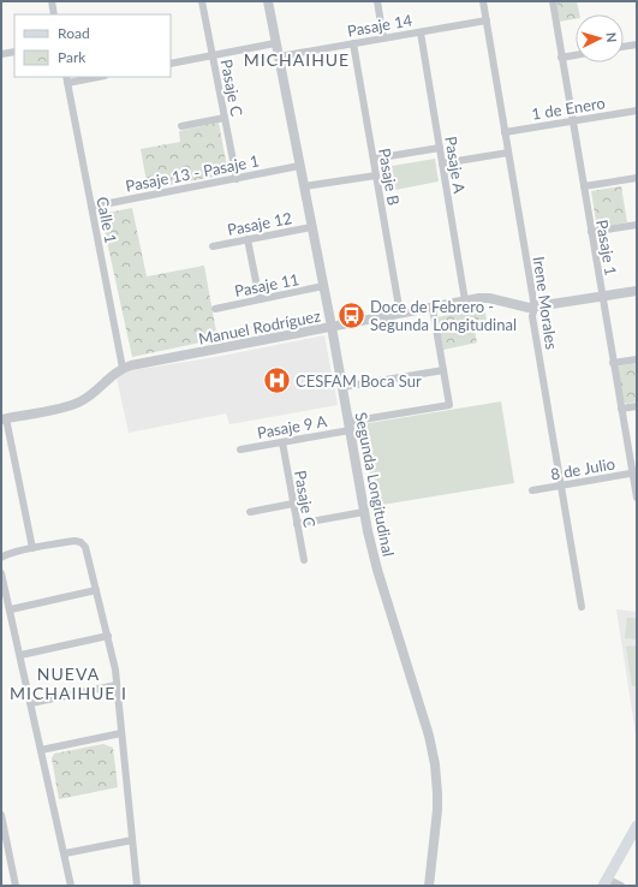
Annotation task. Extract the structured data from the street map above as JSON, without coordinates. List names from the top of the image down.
{
  "streets": {
    "street": [
      "Pasaje 14",
      "Pasaje C",
      "1 de Enero",
      "Pasaje A",
      "Pasaje 13 - Pasaje 1",
      "Pasaje B",
      "Calle 1",
      "Pasaje 12",
      "Pasaje 1",
      "Pasaje 11",
      "Irene Morales",
      "Manuel Rodríguez",
      "Pasaje 9 A",
      "8 de Julio",
      "Segunda Longitudinal"
    ]
  },
  "crossings": [
    ["Pasaje 14", "Pasaje A"],
    ["Pasaje 14", "Pasaje B"],
    ["Pasaje 14", "Irene Morales"],
    ["Pasaje 14", "Segunda Longitudinal"],
    ["Pasaje C", "Pasaje 13 - Pasaje 1"],
    ["Pasaje C", "Pasaje 9 A"],
    ["1 de Enero", "Pasaje 1"],
    ["1 de Enero", "Irene Morales"],
    ["Pasaje A", "Manuel Rodríguez"],
    ["Pasaje 13 - Pasaje 1", "Calle 1"],
    ["Pasaje 13 - Pasaje 1", "Segunda Longitudinal"],
    ["Pasaje B", "Manuel Rodríguez"],
    ["Calle 1", "Manuel Rodríguez"],
    ["Pasaje 12", "Segunda Longitudinal"],
    ["Pasaje 1", "Manuel Rodríguez"],
    ["Pasaje 1", "8 de Julio"],
    ["Pasaje 11", "Segunda Longitudinal"],
    ["Irene Morales", "Manuel Rodríguez"],
    ["Irene Morales", "8 de Julio"],
    ["Manuel Rodríguez", "Segunda Longitudinal"],
    ["Pasaje 9 A", "Segunda Longitudinal"]
  ],
  "districts": ["MICHAIHUE", "NUEVA MICHAIHUE I"],
  "places": {
    "bus stop": ["Doce de Febrero - Segunda Longitudinal"],
    "hospital": ["CESFAM Boca Sur"]
  },
  "legend": ["Road", "Park"],
  "north": "right"
}
